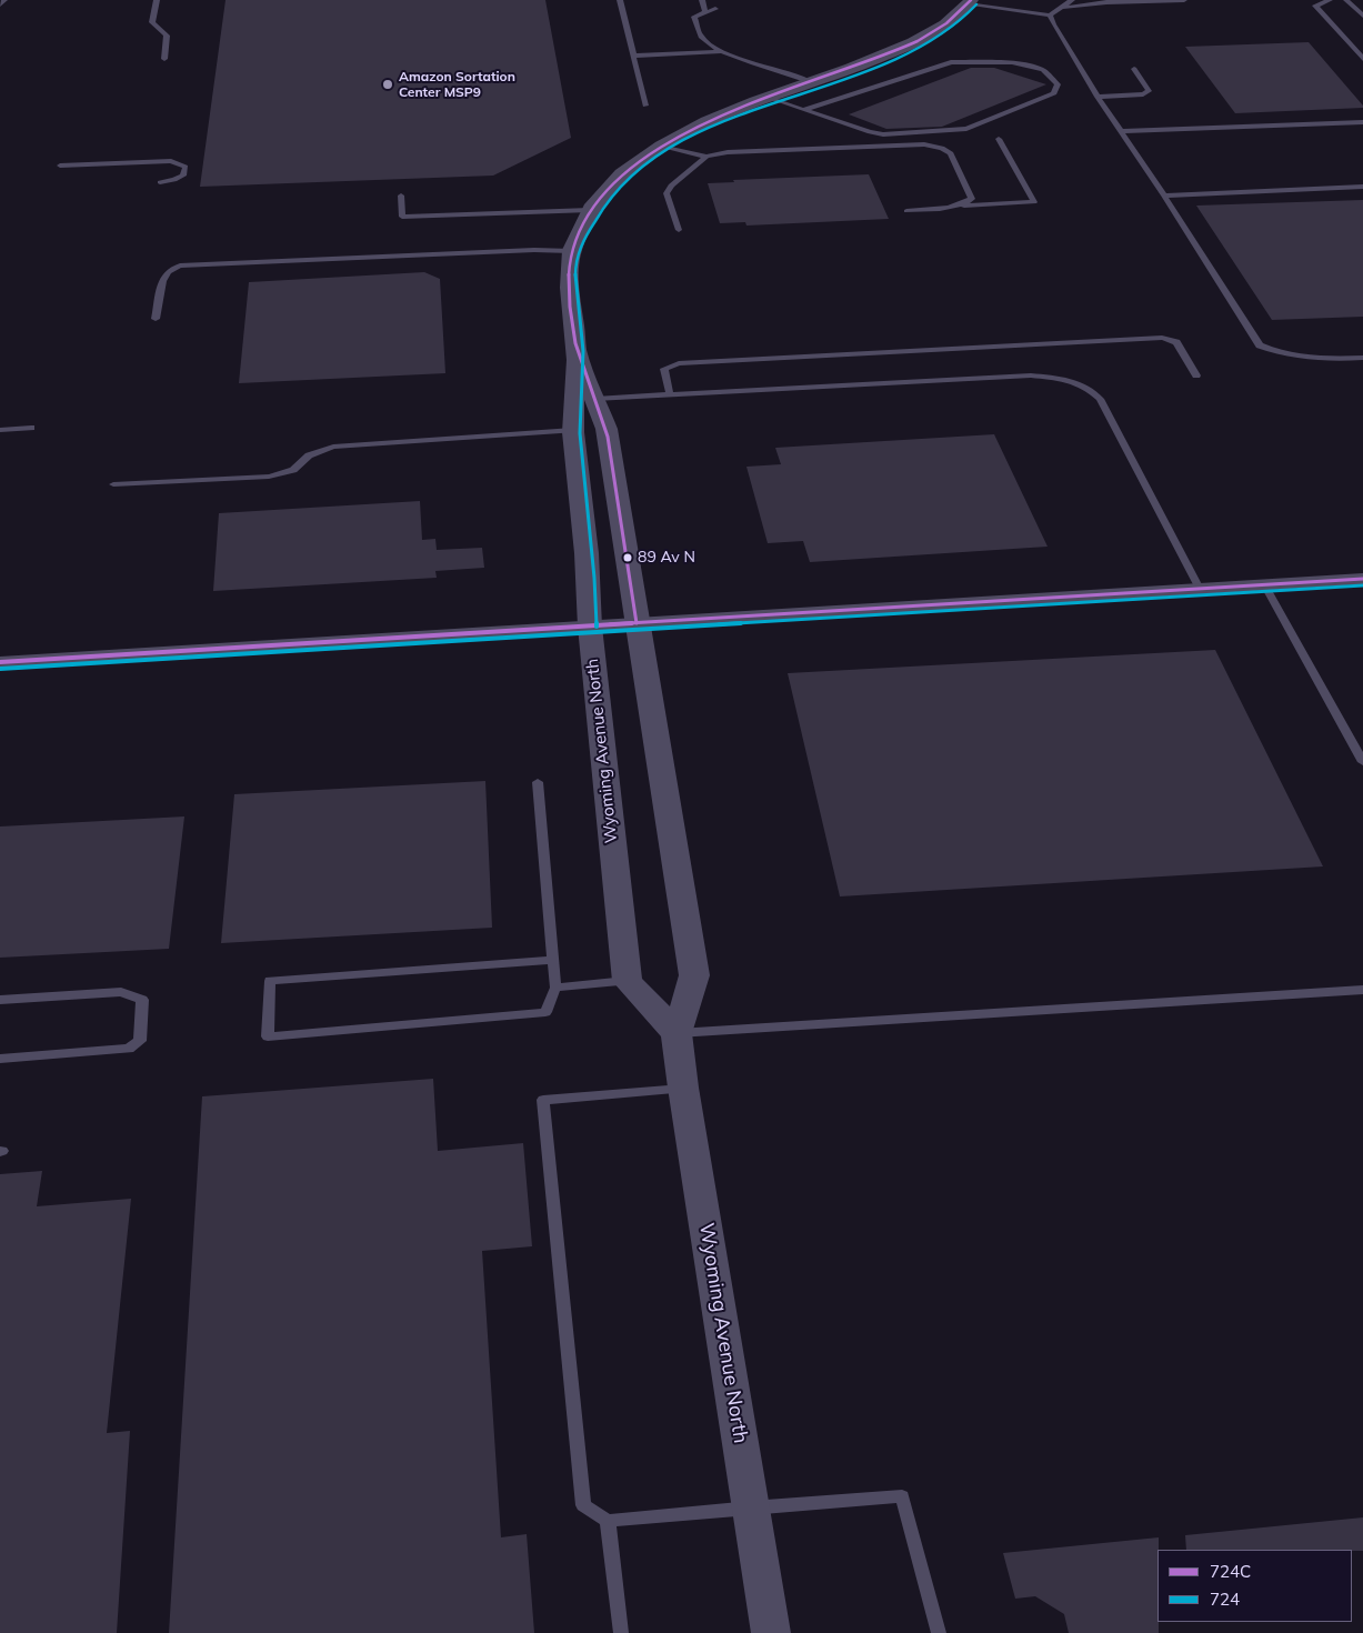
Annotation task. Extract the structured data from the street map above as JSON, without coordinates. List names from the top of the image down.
{
  "streets": {
    "street": ["Wyoming Avenue North"]
  },
  "places": ["Amazon Sortation Center MSP9", "89 Av N"],
  "lines": ["transit line 724C", "transit line 724"],
  "legend": ["724C", "724"]
}
